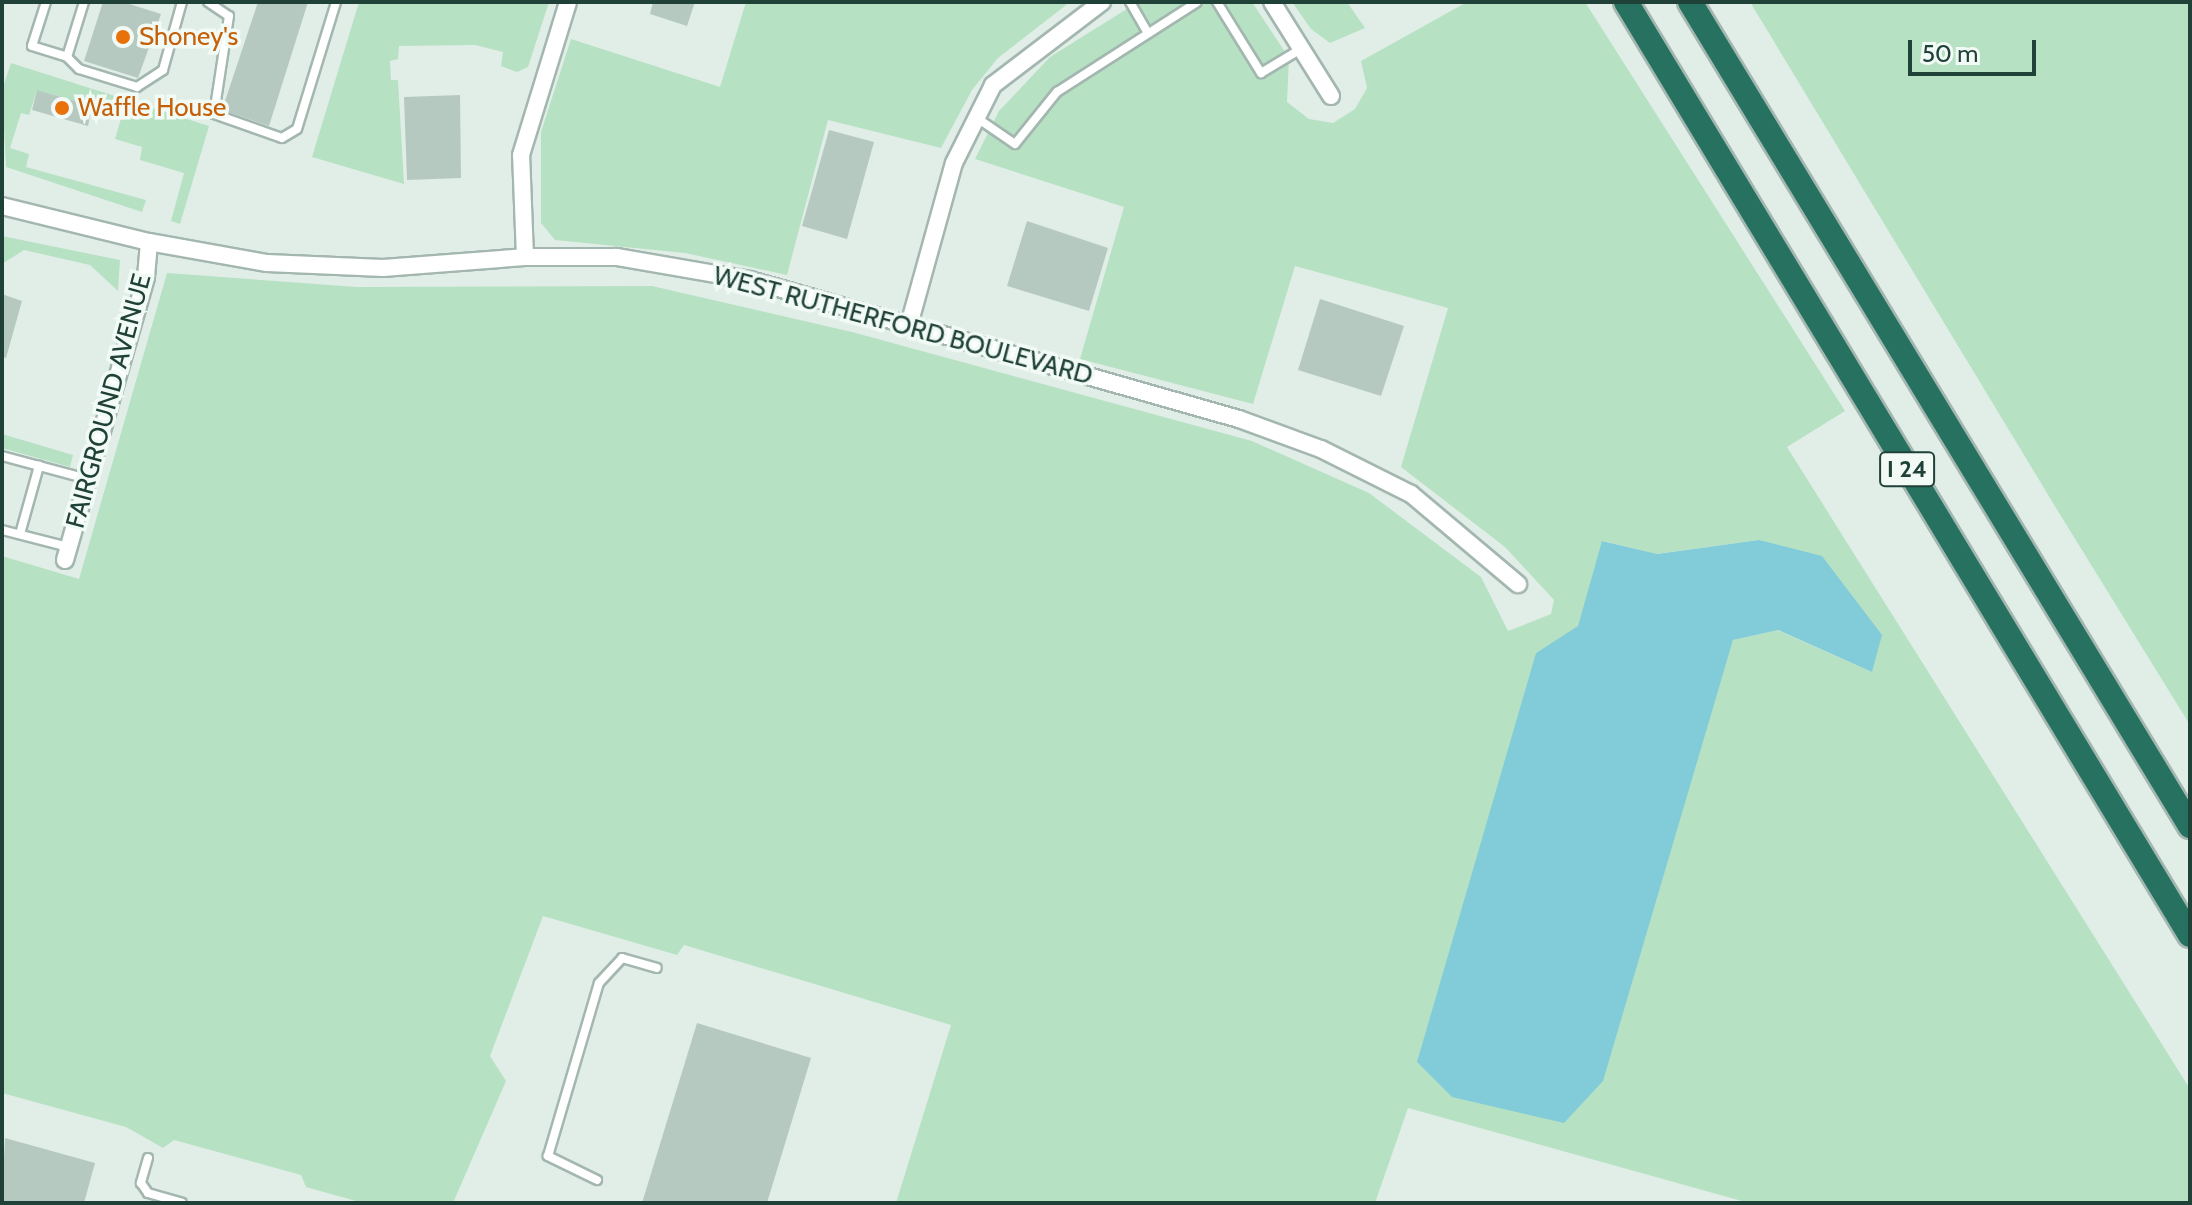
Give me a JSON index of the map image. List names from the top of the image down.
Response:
{
  "streets": {
    "highway": ["I 24"],
    "street": ["WEST RUTHERFORD BOULEVARD", "FAIRGROUND AVENUE"]
  },
  "crossings": [
    ["WEST RUTHERFORD BOULEVARD", "FAIRGROUND AVENUE"]
  ],
  "places": ["Shoney's", "Waffle House"],
  "scale_bar": "50 m"
}
